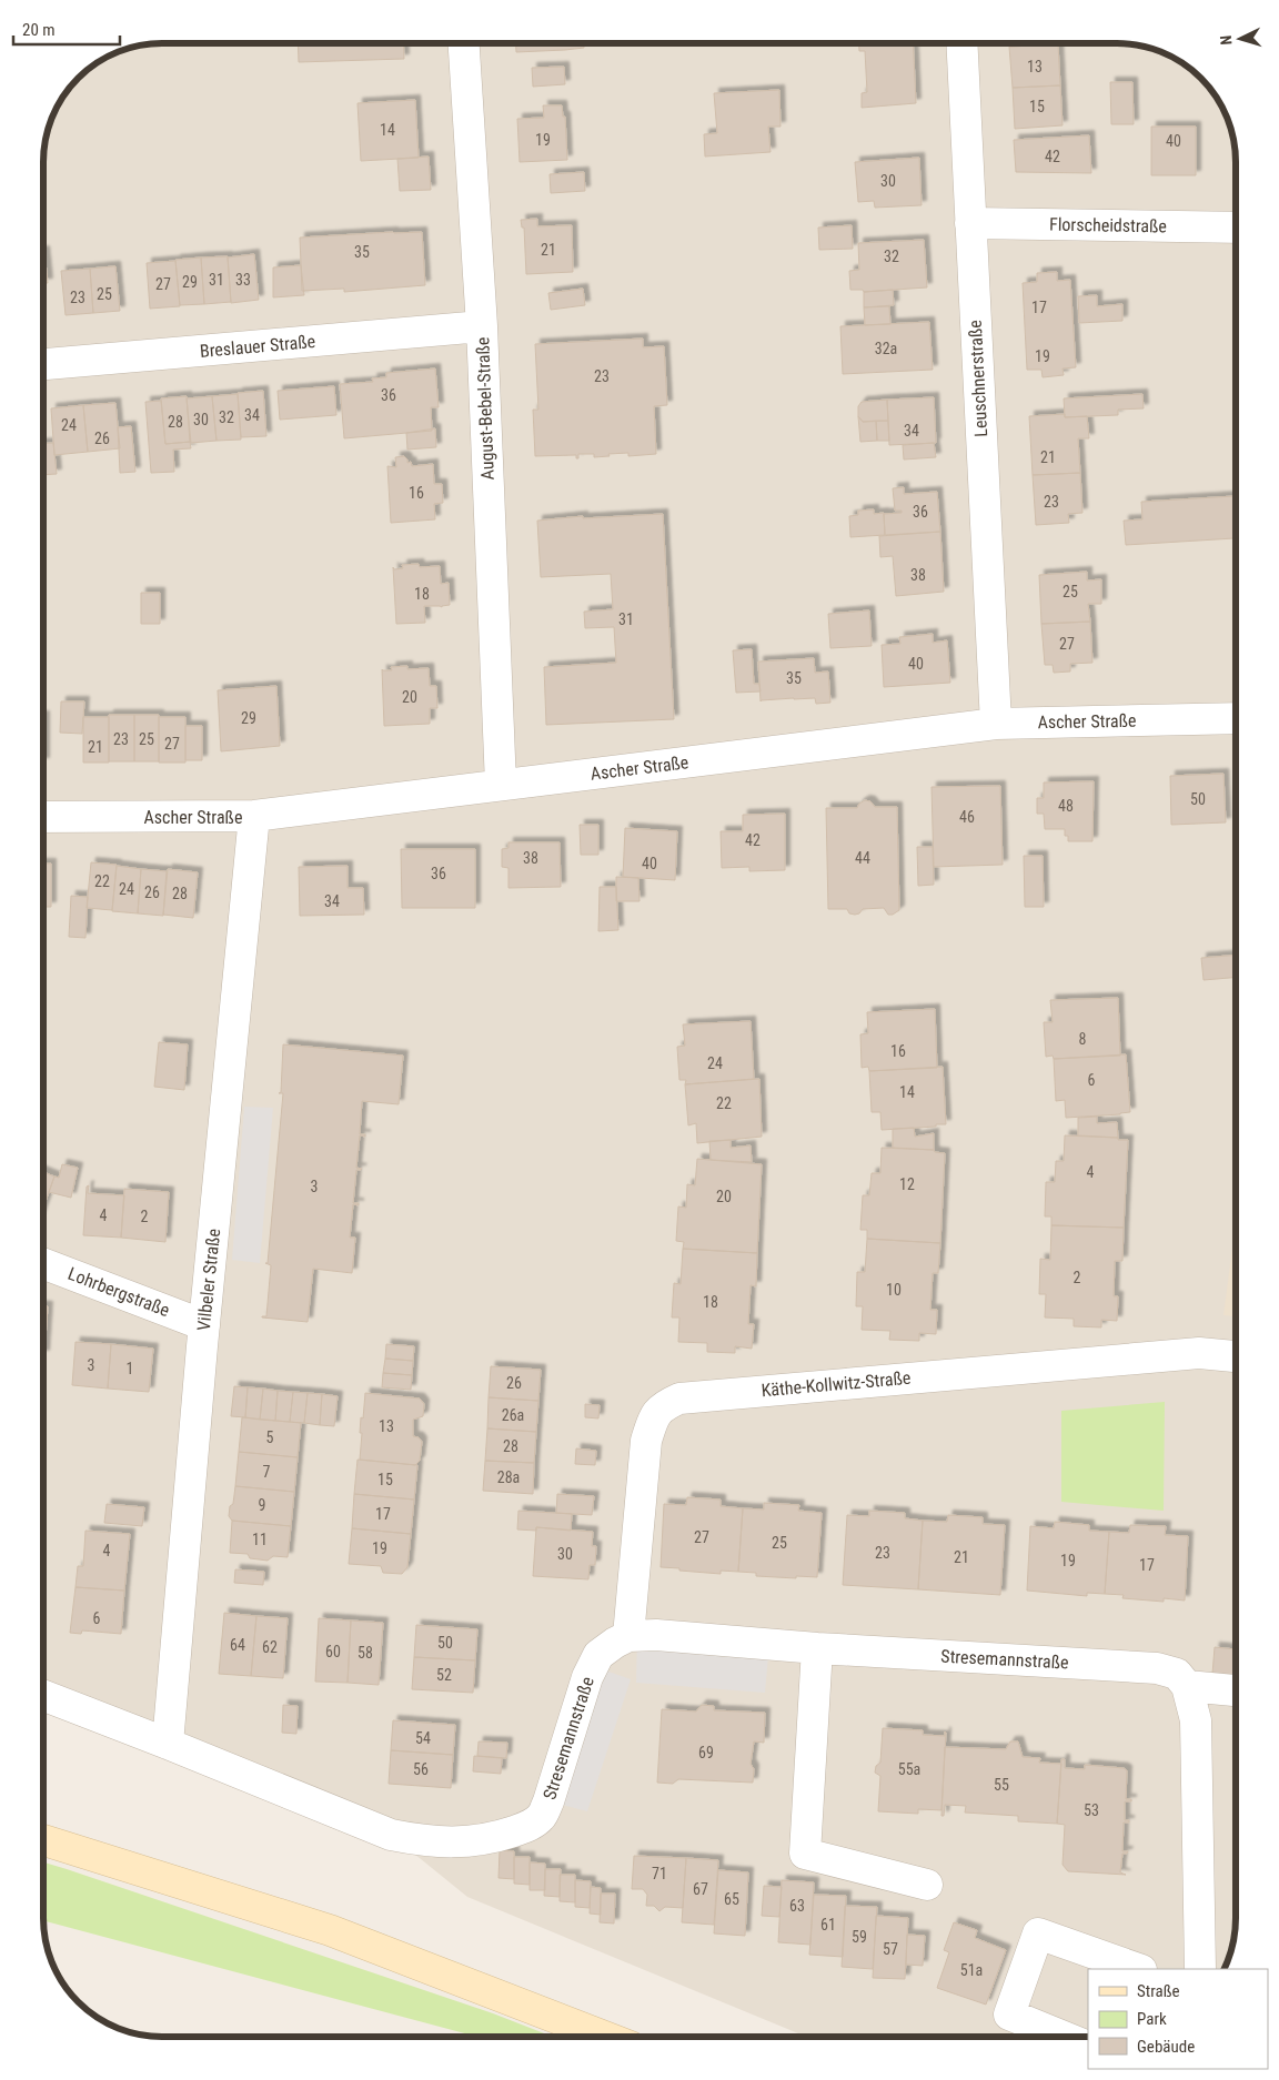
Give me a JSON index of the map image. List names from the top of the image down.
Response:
{
  "streets": {
    "street": [
      "Florscheidstraße",
      "Breslauer Straße",
      "Leuschnerstraße",
      "August-Bebel-Straße",
      "Ascher Straße",
      "Vilbeler Straße",
      "Lohrbergstraße",
      "Käthe-Kollwitz-Straße",
      "Stresemannstraße"
    ]
  },
  "crossings": [
    ["Florscheidstraße", "Leuschnerstraße"],
    ["Breslauer Straße", "August-Bebel-Straße"],
    ["Leuschnerstraße", "Ascher Straße"],
    ["August-Bebel-Straße", "Ascher Straße"],
    ["Ascher Straße", "Vilbeler Straße"],
    ["Vilbeler Straße", "Lohrbergstraße"],
    ["Vilbeler Straße", "Stresemannstraße"],
    ["Käthe-Kollwitz-Straße", "Stresemannstraße"]
  ],
  "house_numbers": [
    "13",
    "15",
    "14",
    "19",
    "40",
    "42",
    "30",
    "21",
    "35",
    "32",
    "31",
    "33",
    "29",
    "27",
    "25",
    "23",
    "17",
    "32a",
    "19",
    "23",
    "36",
    "34",
    "32",
    "30",
    "28",
    "24",
    "34",
    "26",
    "21",
    "16",
    "23",
    "36",
    "38",
    "25",
    "18",
    "31",
    "27",
    "40",
    "35",
    "20",
    "29",
    "23",
    "25",
    "27",
    "21",
    "50",
    "48",
    "46",
    "42",
    "38",
    "44",
    "40",
    "36",
    "22",
    "24",
    "26",
    "28",
    "34",
    "8",
    "16",
    "24",
    "6",
    "14",
    "22",
    "4",
    "12",
    "3",
    "20",
    "4",
    "2",
    "2",
    "10",
    "18",
    "3",
    "1",
    "26",
    "26a",
    "13",
    "5",
    "28",
    "7",
    "28a",
    "15",
    "9",
    "17",
    "27",
    "11",
    "25",
    "19",
    "4",
    "23",
    "30",
    "21",
    "19",
    "17",
    "6",
    "50",
    "64",
    "62",
    "60",
    "58",
    "52",
    "54",
    "69",
    "56",
    "55a",
    "55",
    "53",
    "71",
    "67",
    "65",
    "63",
    "61",
    "59",
    "57",
    "51a"
  ],
  "legend": ["Straße", "Park", "Gebäude"],
  "scale_bar": "20 m",
  "north": "left"
}
